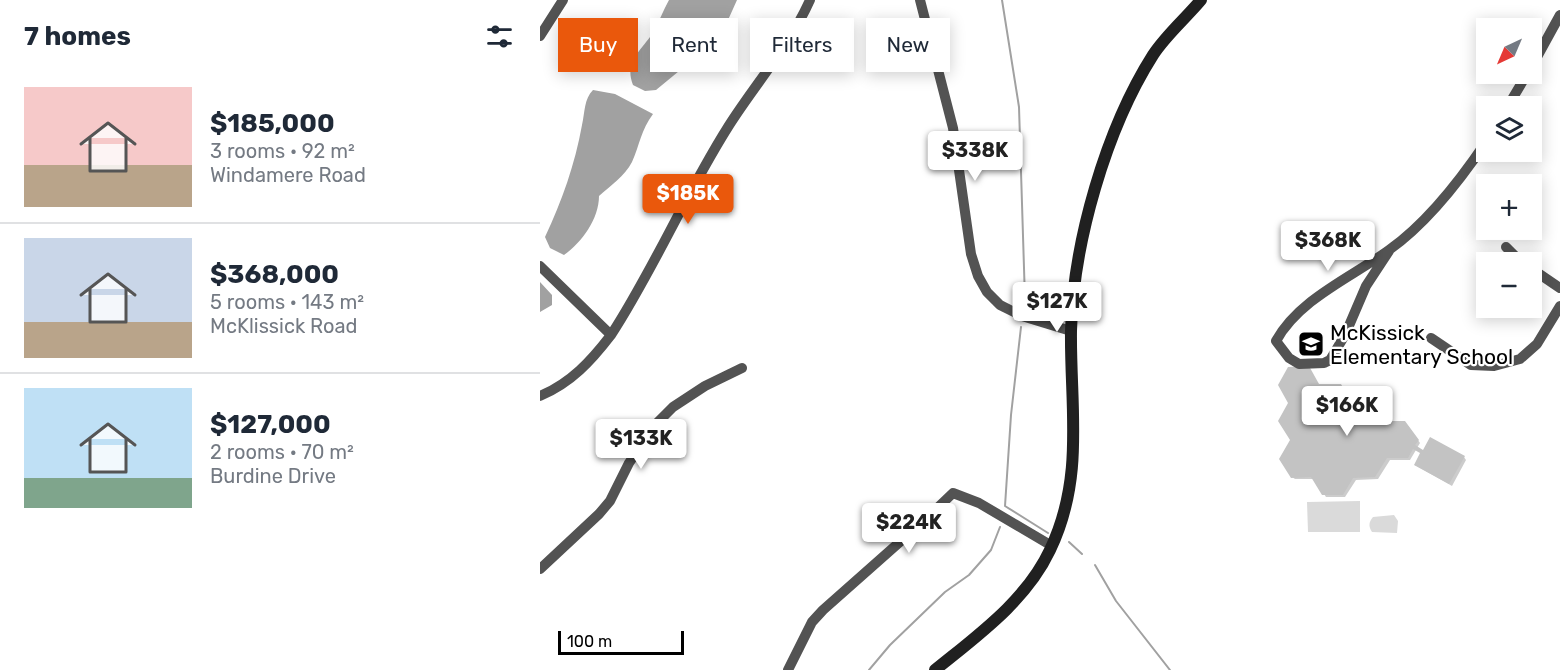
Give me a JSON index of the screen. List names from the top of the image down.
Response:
{
  "places": {
    "school or university": ["McKissick Elementary School"]
  },
  "scale_bar": "100 m",
  "north": "bottom left",
  "page": {
    "heading": "7 homes",
    "map_buttons": ["+", "−"],
    "chip": [
      "Buy",
      "Rent",
      "Filters",
      "New"
    ],
    "list": [
      {
        "name": "$185,000",
        "note": "3 rooms · 92 m² · Windamere Road"
      },
      {
        "name": "$368,000",
        "note": "5 rooms · 143 m² · McKlissick Road"
      },
      {
        "name": "$127,000",
        "note": "2 rooms · 70 m² · Burdine Drive"
      }
    ],
    "price": [
      "$338K",
      "$185K",
      "$368K",
      "$127K",
      "$166K",
      "$133K",
      "$224K"
    ],
    "scale": "100 m"
  }
}
